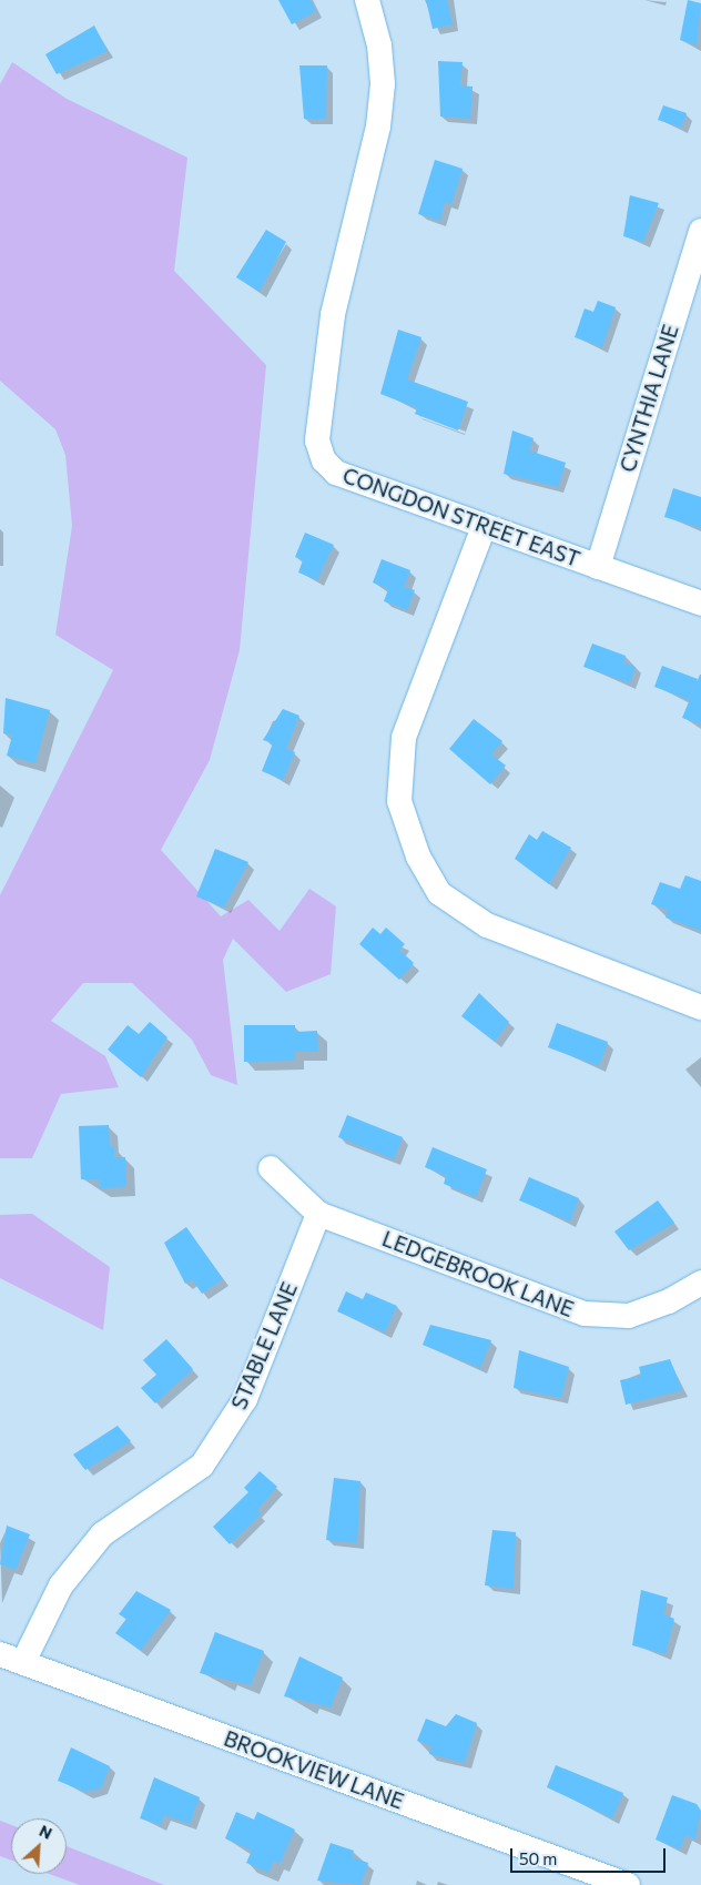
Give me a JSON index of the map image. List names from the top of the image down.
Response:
{
  "streets": {
    "street": [
      "CYNTHIA LANE",
      "CONGDON STREET EAST",
      "LEDGEBROOK LANE",
      "STABLE LANE",
      "BROOKVIEW LANE"
    ]
  },
  "crossings": [
    ["CYNTHIA LANE", "CONGDON STREET EAST"],
    ["LEDGEBROOK LANE", "STABLE LANE"],
    ["STABLE LANE", "BROOKVIEW LANE"]
  ],
  "scale_bar": "50 m",
  "north": "top right"
}
